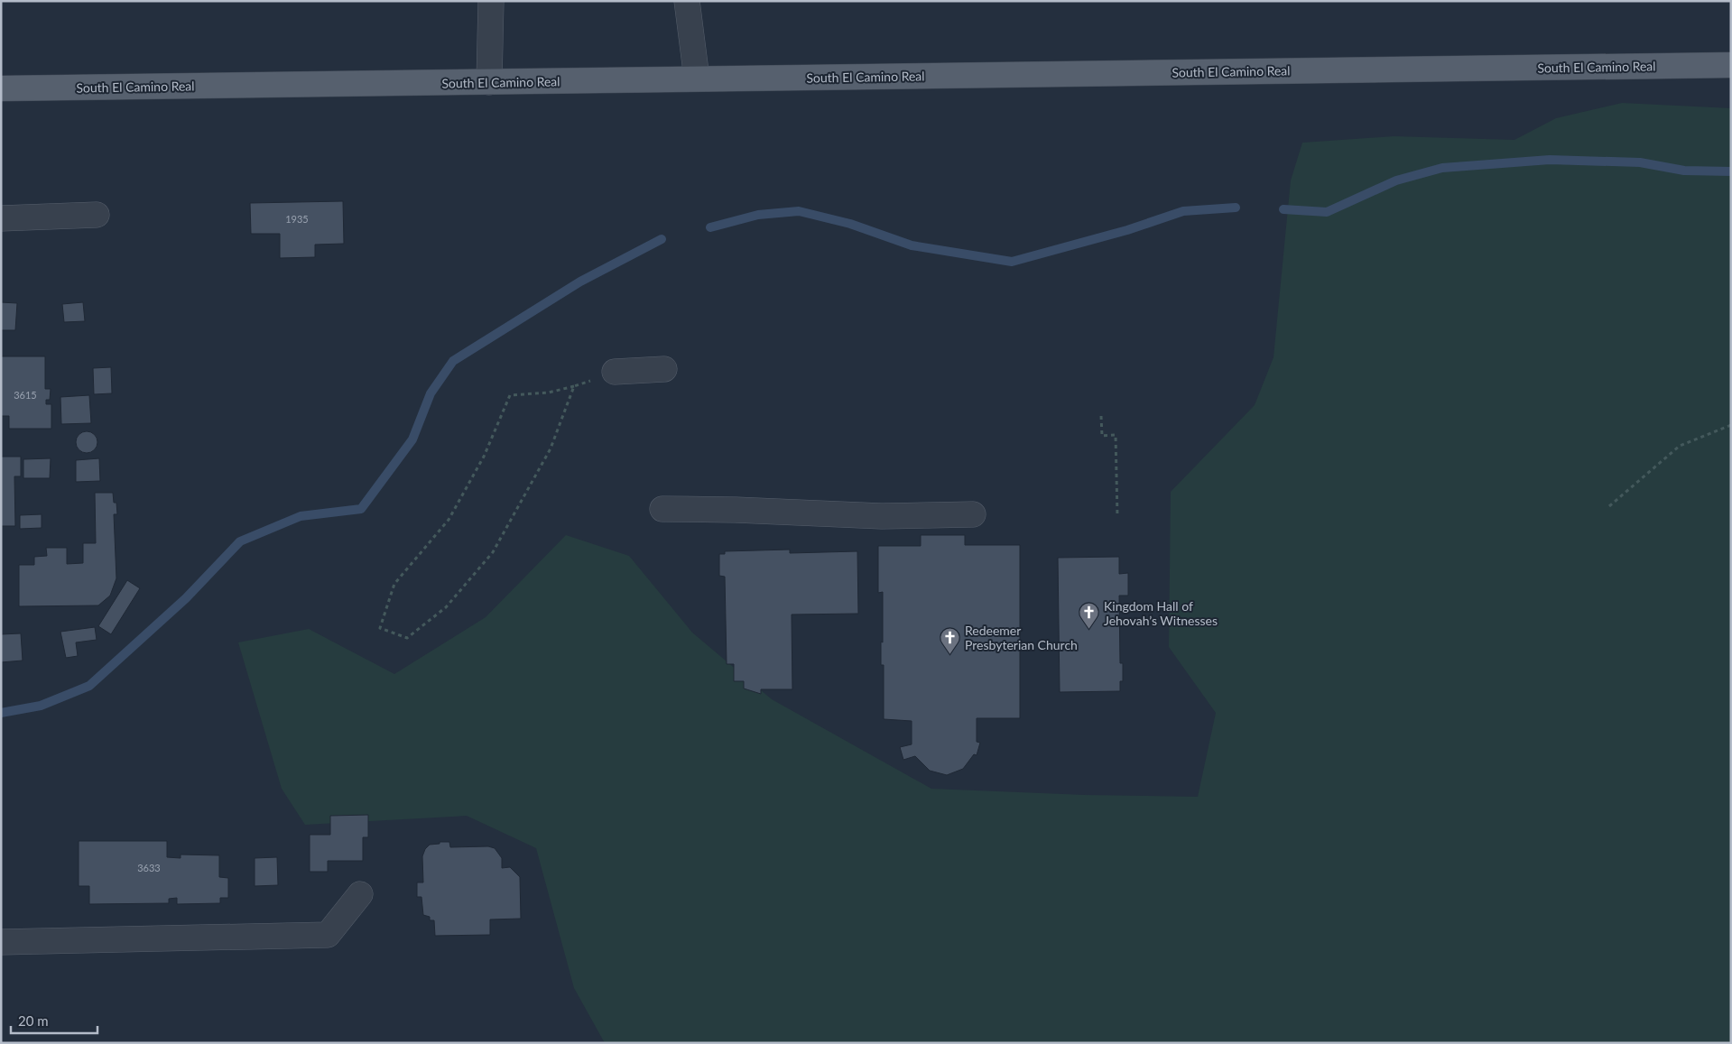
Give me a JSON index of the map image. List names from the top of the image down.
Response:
{
  "streets": {
    "main road": ["South El Camino Real"]
  },
  "places": {
    "church": ["Kingdom Hall of Jehovah’s Witnesses", "Redeemer Presbyterian Church"]
  },
  "house_numbers": ["1935", "3615", "3633"],
  "scale_bar": "20 m"
}
